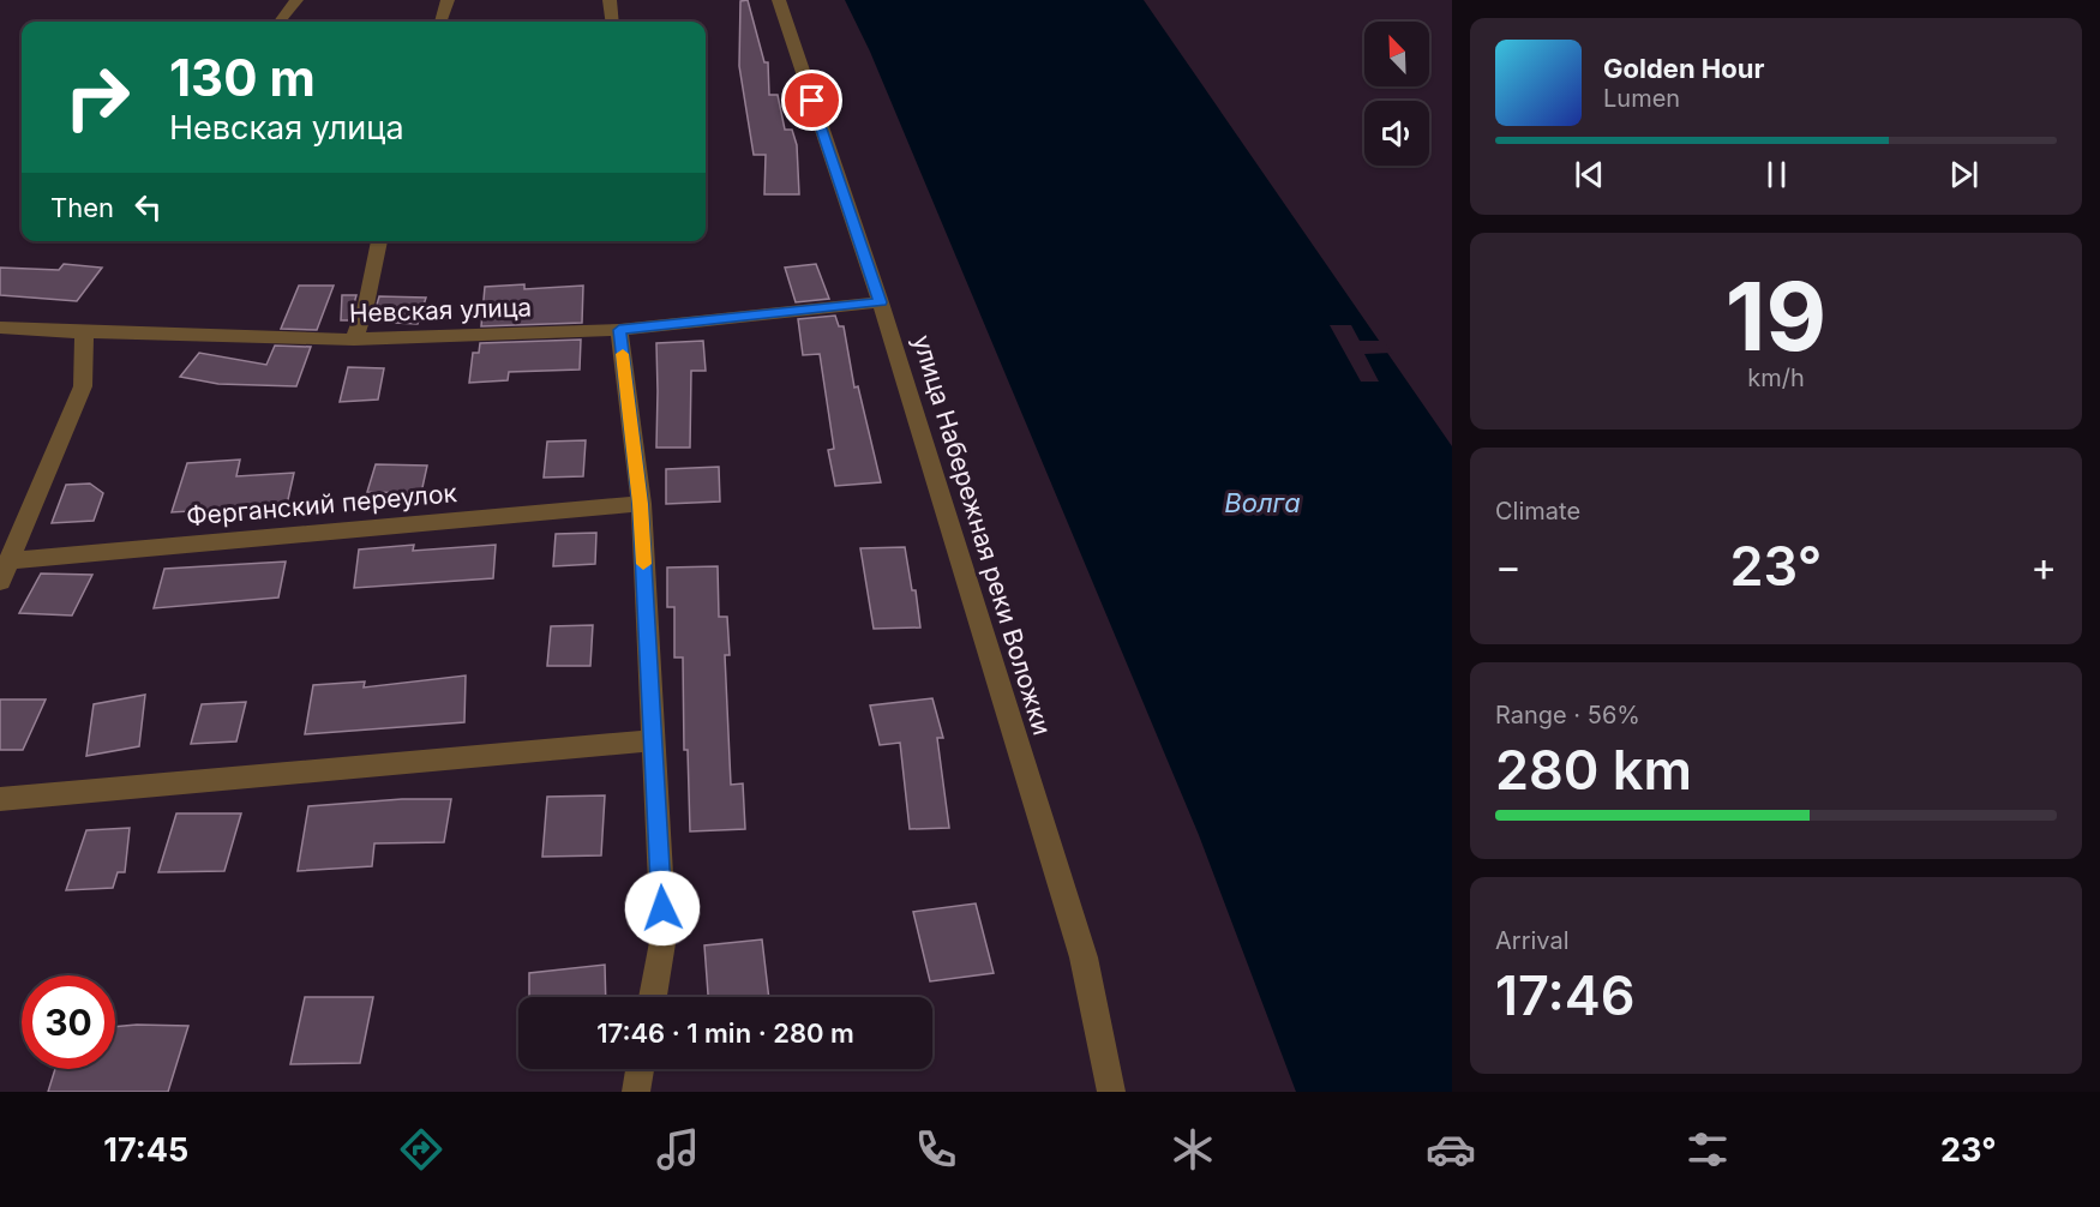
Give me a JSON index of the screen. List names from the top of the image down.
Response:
{
  "streets": {
    "street": ["Невская улица", "Ферганский переулок", "улица Набережная реки Воложки"]
  },
  "crossings": [
    ["Невская улица", "улица Набережная реки Воложки"]
  ],
  "water": ["Волга"],
  "north": "top left",
  "page": {
    "turn": ["130 m", "Невская улица"],
    "song": ["Golden Hour", "Lumen"],
    "then": "Then",
    "tile": [
      ["19", "km/h"],
      "Climate",
      ["Range · 56%", "280 km"],
      ["Arrival", "17:46"]
    ],
    "heat": ["−", "23°", "+"],
    "limit": "30",
    "trip": "17:46 · 1 min · 280 m",
    "tabs": ["17:45", "23°"]
  }
}
